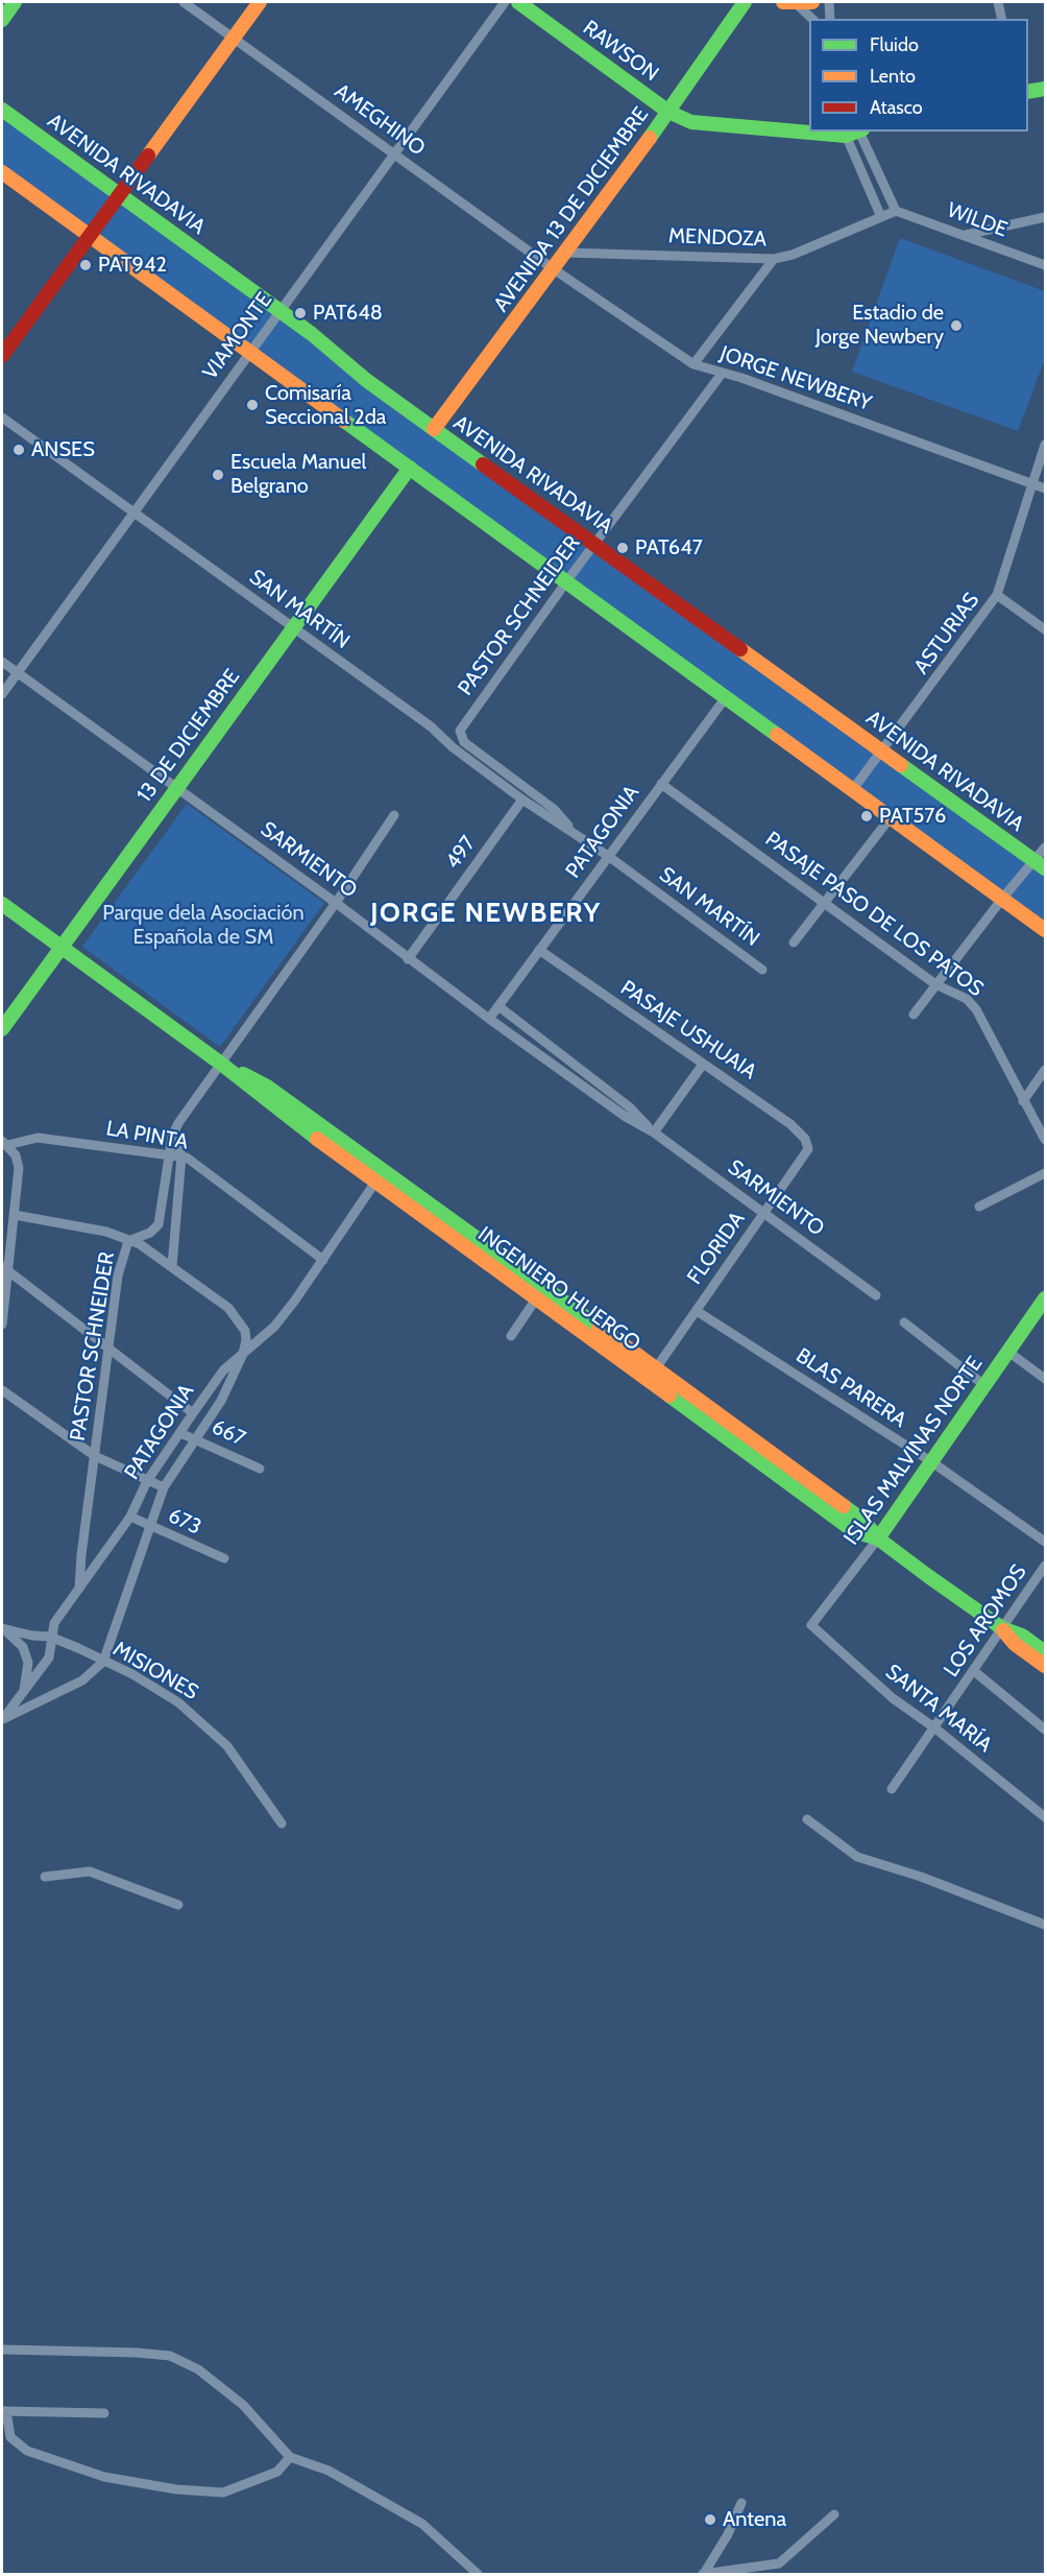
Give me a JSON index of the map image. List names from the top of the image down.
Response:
{
  "streets": {
    "main road": [
      "RAWSON",
      "AVENIDA RIVADAVIA",
      "AVENIDA 13 DE DICIEMBRE",
      "13 DE DICIEMBRE",
      "INGENIERO HUERGO",
      "ISLAS MALVINAS NORTE"
    ],
    "street": [
      "AMEGHINO",
      "WILDE",
      "MENDOZA",
      "VIAMONTE",
      "JORGE NEWBERY",
      "SAN MARTÍN",
      "PASTOR SCHNEIDER",
      "ASTURIAS",
      "PATAGONIA",
      "497",
      "SARMIENTO",
      "PASAJE PASO DE LOS PATOS",
      "PASAJE USHUAIA",
      "LA PINTA",
      "FLORIDA",
      "BLAS PARERA",
      "667",
      "673",
      "LOS AROMOS",
      "MISIONES",
      "SANTA MARÍA"
    ]
  },
  "crossings": [
    ["RAWSON", "AVENIDA 13 DE DICIEMBRE"],
    ["AMEGHINO", "AVENIDA 13 DE DICIEMBRE"],
    ["AMEGHINO", "VIAMONTE"],
    ["AMEGHINO", "JORGE NEWBERY"],
    ["AVENIDA RIVADAVIA", "AVENIDA 13 DE DICIEMBRE"],
    ["AVENIDA RIVADAVIA", "VIAMONTE"],
    ["AVENIDA RIVADAVIA", "PASTOR SCHNEIDER"],
    ["AVENIDA RIVADAVIA", "ASTURIAS"],
    ["AVENIDA 13 DE DICIEMBRE", "MENDOZA"],
    ["AVENIDA 13 DE DICIEMBRE", "JORGE NEWBERY"],
    ["WILDE", "MENDOZA"],
    ["VIAMONTE", "SAN MARTÍN"],
    ["VIAMONTE", "SARMIENTO"],
    ["JORGE NEWBERY", "PASTOR SCHNEIDER"],
    ["JORGE NEWBERY", "ASTURIAS"],
    ["SAN MARTÍN", "PASTOR SCHNEIDER"],
    ["SAN MARTÍN", "13 DE DICIEMBRE"],
    ["SAN MARTÍN", "PATAGONIA"],
    ["SAN MARTÍN", "497"],
    ["PASTOR SCHNEIDER", "PATAGONIA"],
    ["PASTOR SCHNEIDER", "SARMIENTO"],
    ["PASTOR SCHNEIDER", "LA PINTA"],
    ["PASTOR SCHNEIDER", "INGENIERO HUERGO"],
    ["13 DE DICIEMBRE", "SARMIENTO"],
    ["13 DE DICIEMBRE", "INGENIERO HUERGO"],
    ["PATAGONIA", "SARMIENTO"],
    ["PATAGONIA", "PASAJE PASO DE LOS PATOS"],
    ["PATAGONIA", "PASAJE USHUAIA"],
    ["PATAGONIA", "LA PINTA"],
    ["PATAGONIA", "INGENIERO HUERGO"],
    ["PATAGONIA", "667"],
    ["PATAGONIA", "673"],
    ["PATAGONIA", "MISIONES"],
    ["497", "SARMIENTO"],
    ["SARMIENTO", "FLORIDA"],
    ["PASAJE USHUAIA", "FLORIDA"],
    ["FLORIDA", "INGENIERO HUERGO"],
    ["FLORIDA", "BLAS PARERA"],
    ["INGENIERO HUERGO", "ISLAS MALVINAS NORTE"],
    ["INGENIERO HUERGO", "LOS AROMOS"],
    ["BLAS PARERA", "ISLAS MALVINAS NORTE"],
    ["ISLAS MALVINAS NORTE", "SANTA MARÍA"],
    ["LOS AROMOS", "SANTA MARÍA"]
  ],
  "districts": ["JORGE NEWBERY"],
  "parks": ["Parque dela Asociación Española de SM"],
  "places": [
    "PAT942",
    "PAT648",
    "Estadio de Jorge Newbery",
    "Comisaría Seccional 2da",
    "ANSES",
    "Escuela Manuel Belgrano",
    "PAT647",
    "PAT576",
    "Antena"
  ],
  "legend": ["Fluido", "Lento", "Atasco"]
}
